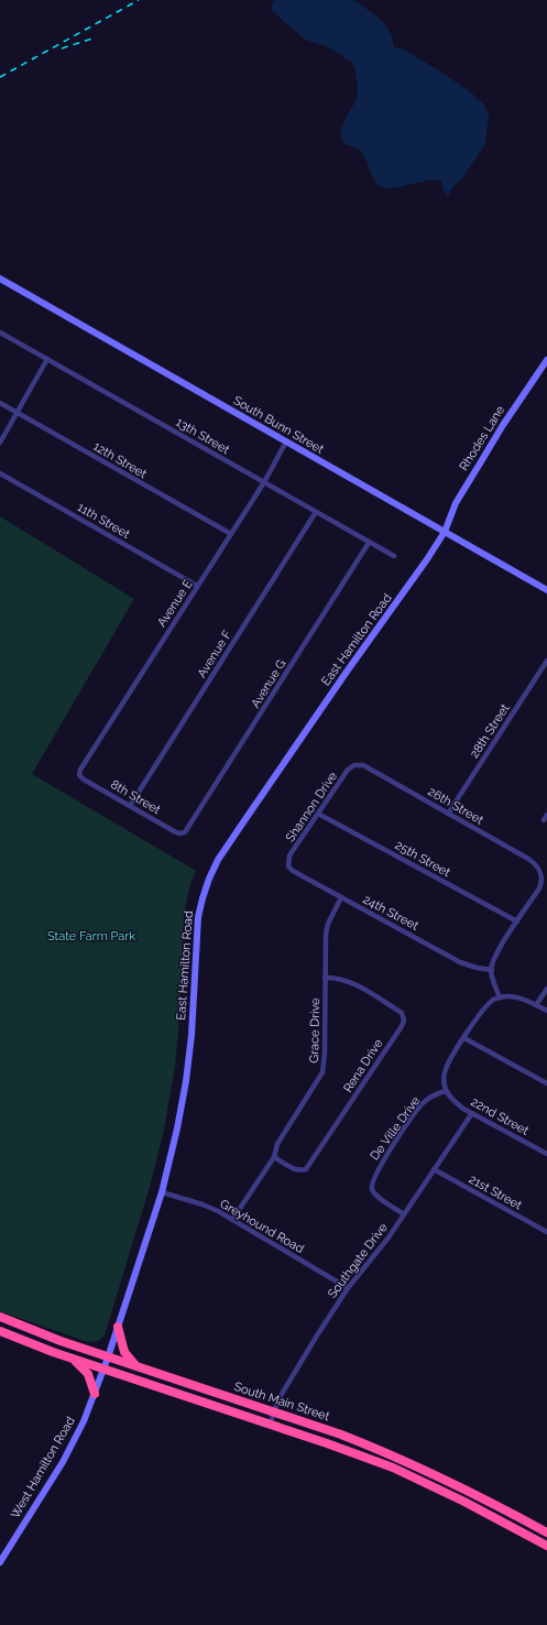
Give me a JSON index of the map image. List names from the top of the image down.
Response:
{
  "streets": {
    "highway": ["South Main Street"],
    "main road": [
      "South Bunn Street",
      "Rhodes Lane",
      "East Hamilton Road",
      "West Hamilton Road"
    ],
    "street": [
      "13th Street",
      "12th Street",
      "11th Street",
      "Avenue E",
      "Avenue F",
      "Avenue G",
      "28th Street",
      "8th Street",
      "26th Street",
      "Shannon Drive",
      "25th Street",
      "24th Street",
      "Grace Drive",
      "Rena Drive",
      "22nd Street",
      "De Ville Drive",
      "21st Street",
      "Greyhound Road",
      "Southgate Drive"
    ]
  },
  "crossings": [
    ["South Bunn Street", "Rhodes Lane"],
    ["South Bunn Street", "Avenue E"],
    ["South Bunn Street", "East Hamilton Road"],
    ["13th Street", "Avenue E"],
    ["13th Street", "Avenue F"],
    ["13th Street", "Avenue G"],
    ["Rhodes Lane", "East Hamilton Road"],
    ["12th Street", "Avenue E"],
    ["11th Street", "Avenue E"],
    ["Avenue E", "8th Street"],
    ["East Hamilton Road", "Greyhound Road"],
    ["East Hamilton Road", "South Main Street"],
    ["East Hamilton Road", "West Hamilton Road"],
    ["Avenue F", "8th Street"],
    ["Avenue G", "8th Street"],
    ["28th Street", "26th Street"],
    ["26th Street", "Shannon Drive"],
    ["26th Street", "25th Street"],
    ["Shannon Drive", "25th Street"],
    ["Shannon Drive", "24th Street"],
    ["24th Street", "Grace Drive"],
    ["Grace Drive", "Rena Drive"],
    ["Grace Drive", "Greyhound Road"],
    ["22nd Street", "De Ville Drive"],
    ["22nd Street", "Southgate Drive"],
    ["De Ville Drive", "Southgate Drive"],
    ["21st Street", "Southgate Drive"],
    ["Greyhound Road", "Southgate Drive"],
    ["Southgate Drive", "South Main Street"],
    ["South Main Street", "West Hamilton Road"]
  ],
  "parks": ["State Farm Park"]
}
